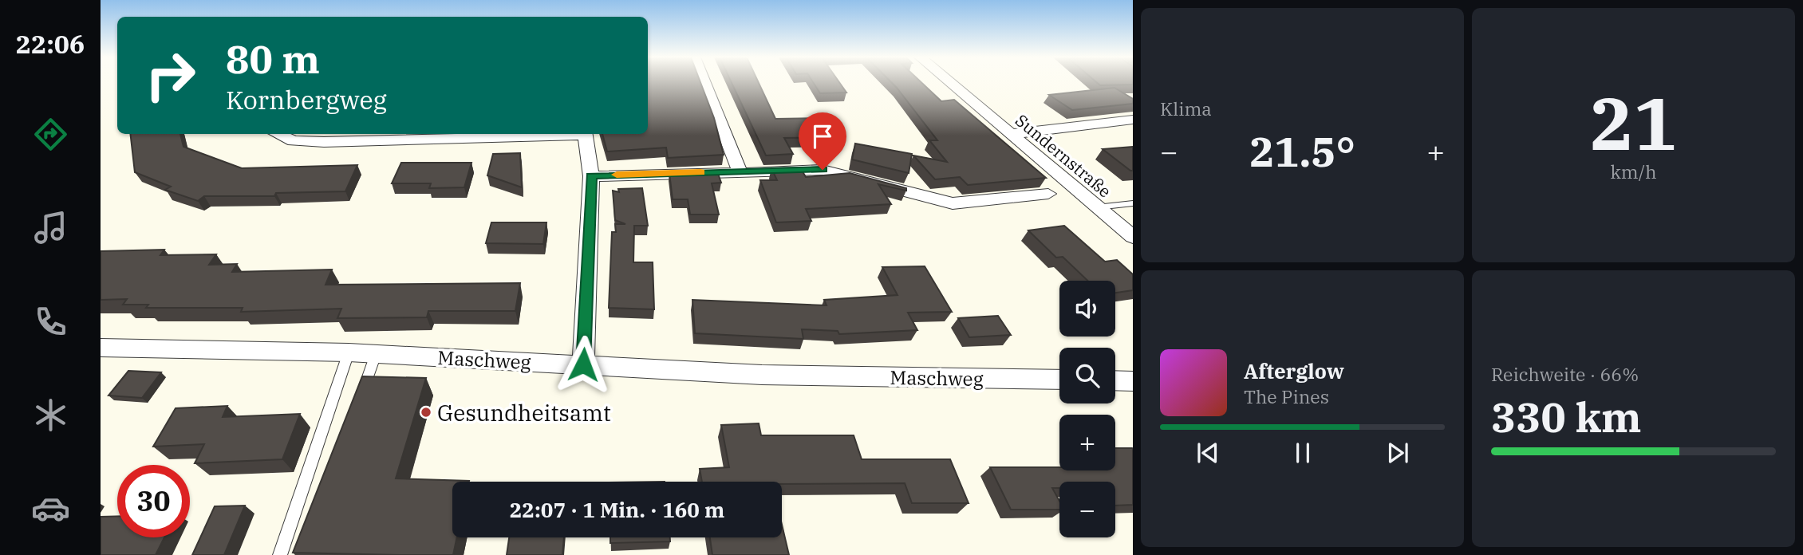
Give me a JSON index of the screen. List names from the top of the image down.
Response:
{
  "streets": {
    "street": ["Sundernstraße", "Maschweg"]
  },
  "places": ["Gesundheitsamt"],
  "page": {
    "tabs": "22:06",
    "tile": [
      "Klima",
      ["21", "km/h"],
      ["Reichweite · 66%", "330 km"]
    ],
    "turn": ["80 m", "Kornbergweg"],
    "heat": ["−", "21.5°", "+"],
    "map_buttons": ["+", "−"],
    "song": ["Afterglow", "The Pines"],
    "limit": "30",
    "trip": "22:07 · 1 Min. · 160 m"
  }
}
